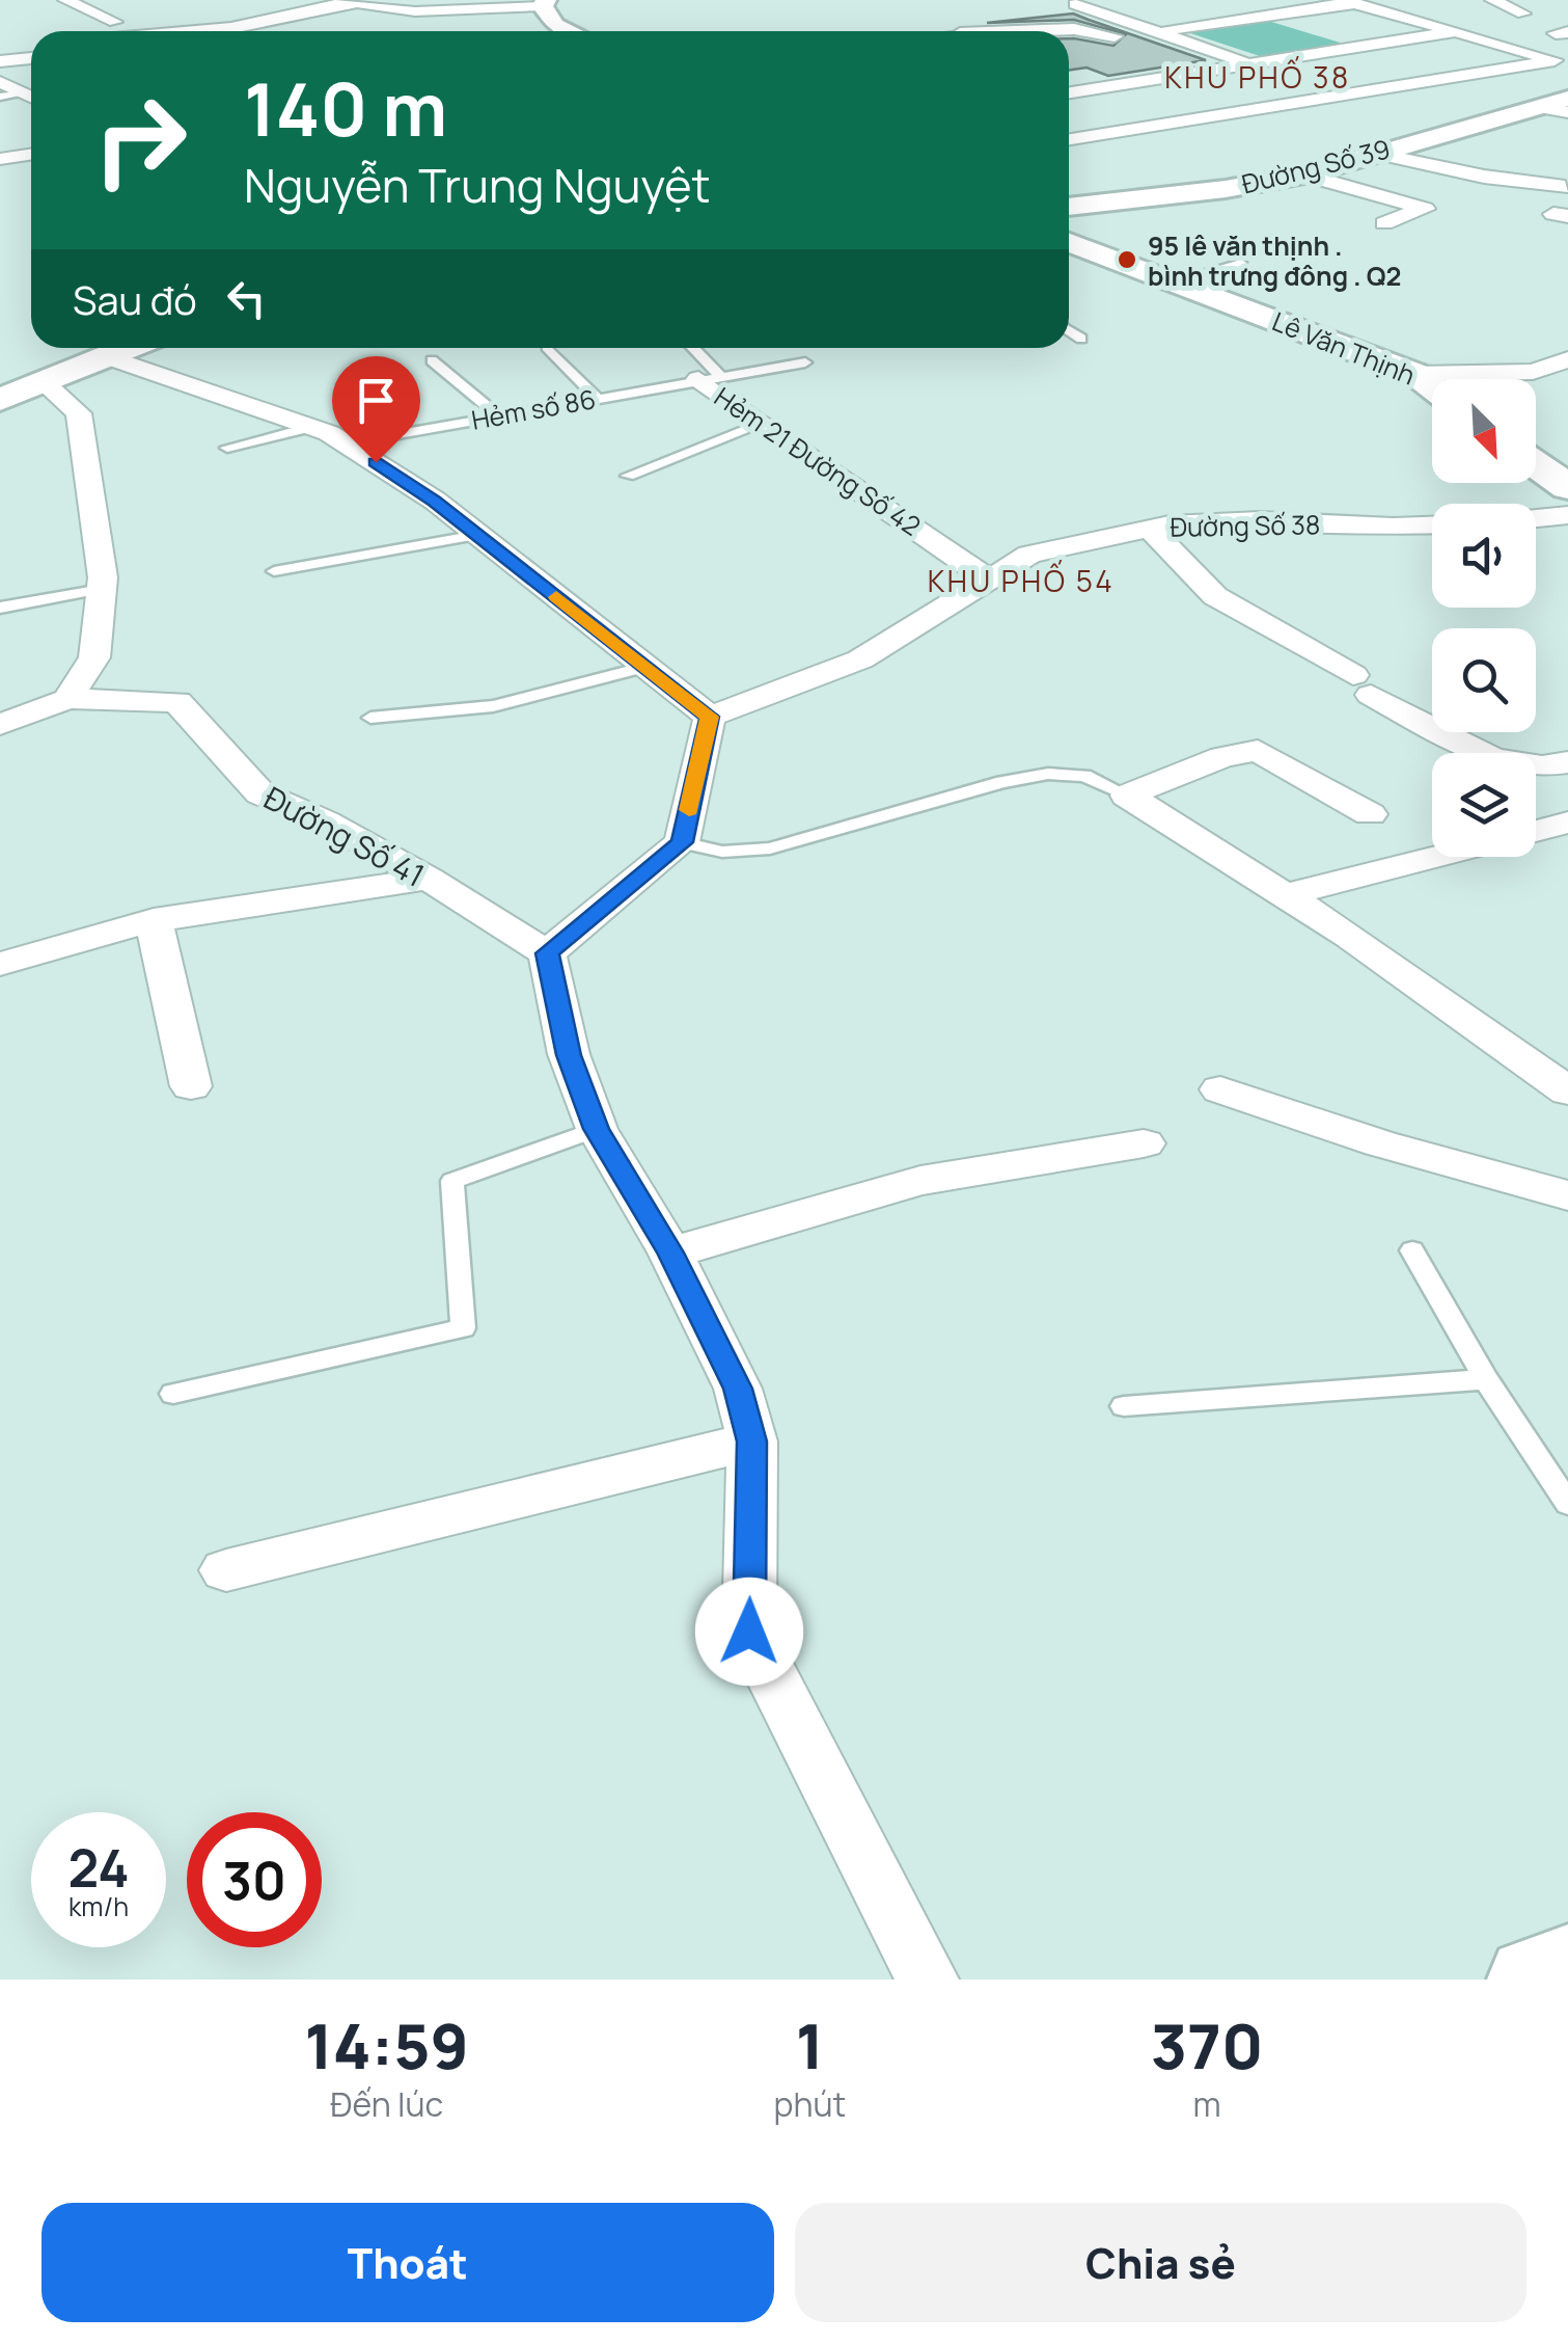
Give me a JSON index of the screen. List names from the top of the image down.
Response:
{
  "streets": {
    "street": [
      "Đường Số 39",
      "Lê Văn Thịnh",
      "Hẻm 21 Đường Số 42",
      "Đường Số 38",
      "Đường Số 41"
    ],
    "lane": ["Hẻm số 86"]
  },
  "crossings": [
    ["Hẻm số 86", "Hẻm 21 Đường Số 42"],
    ["Hẻm 21 Đường Số 42", "Đường Số 38"]
  ],
  "districts": ["KHU PHỐ 38", "KHU PHỐ 54"],
  "places": ["95 lê văn thịnh . bình trưng đông . Q2"],
  "north": "bottom right",
  "page": {
    "turn": ["140 m", "Nguyễn Trung Nguyệt"],
    "then": "Sau đó",
    "speed": "24 km/h",
    "limit": "30",
    "eta": [
      "14:59",
      "Đến lúc",
      "1",
      "phút",
      "370",
      "m"
    ],
    "buttons": ["Thoát", "Chia sẻ"]
  }
}
